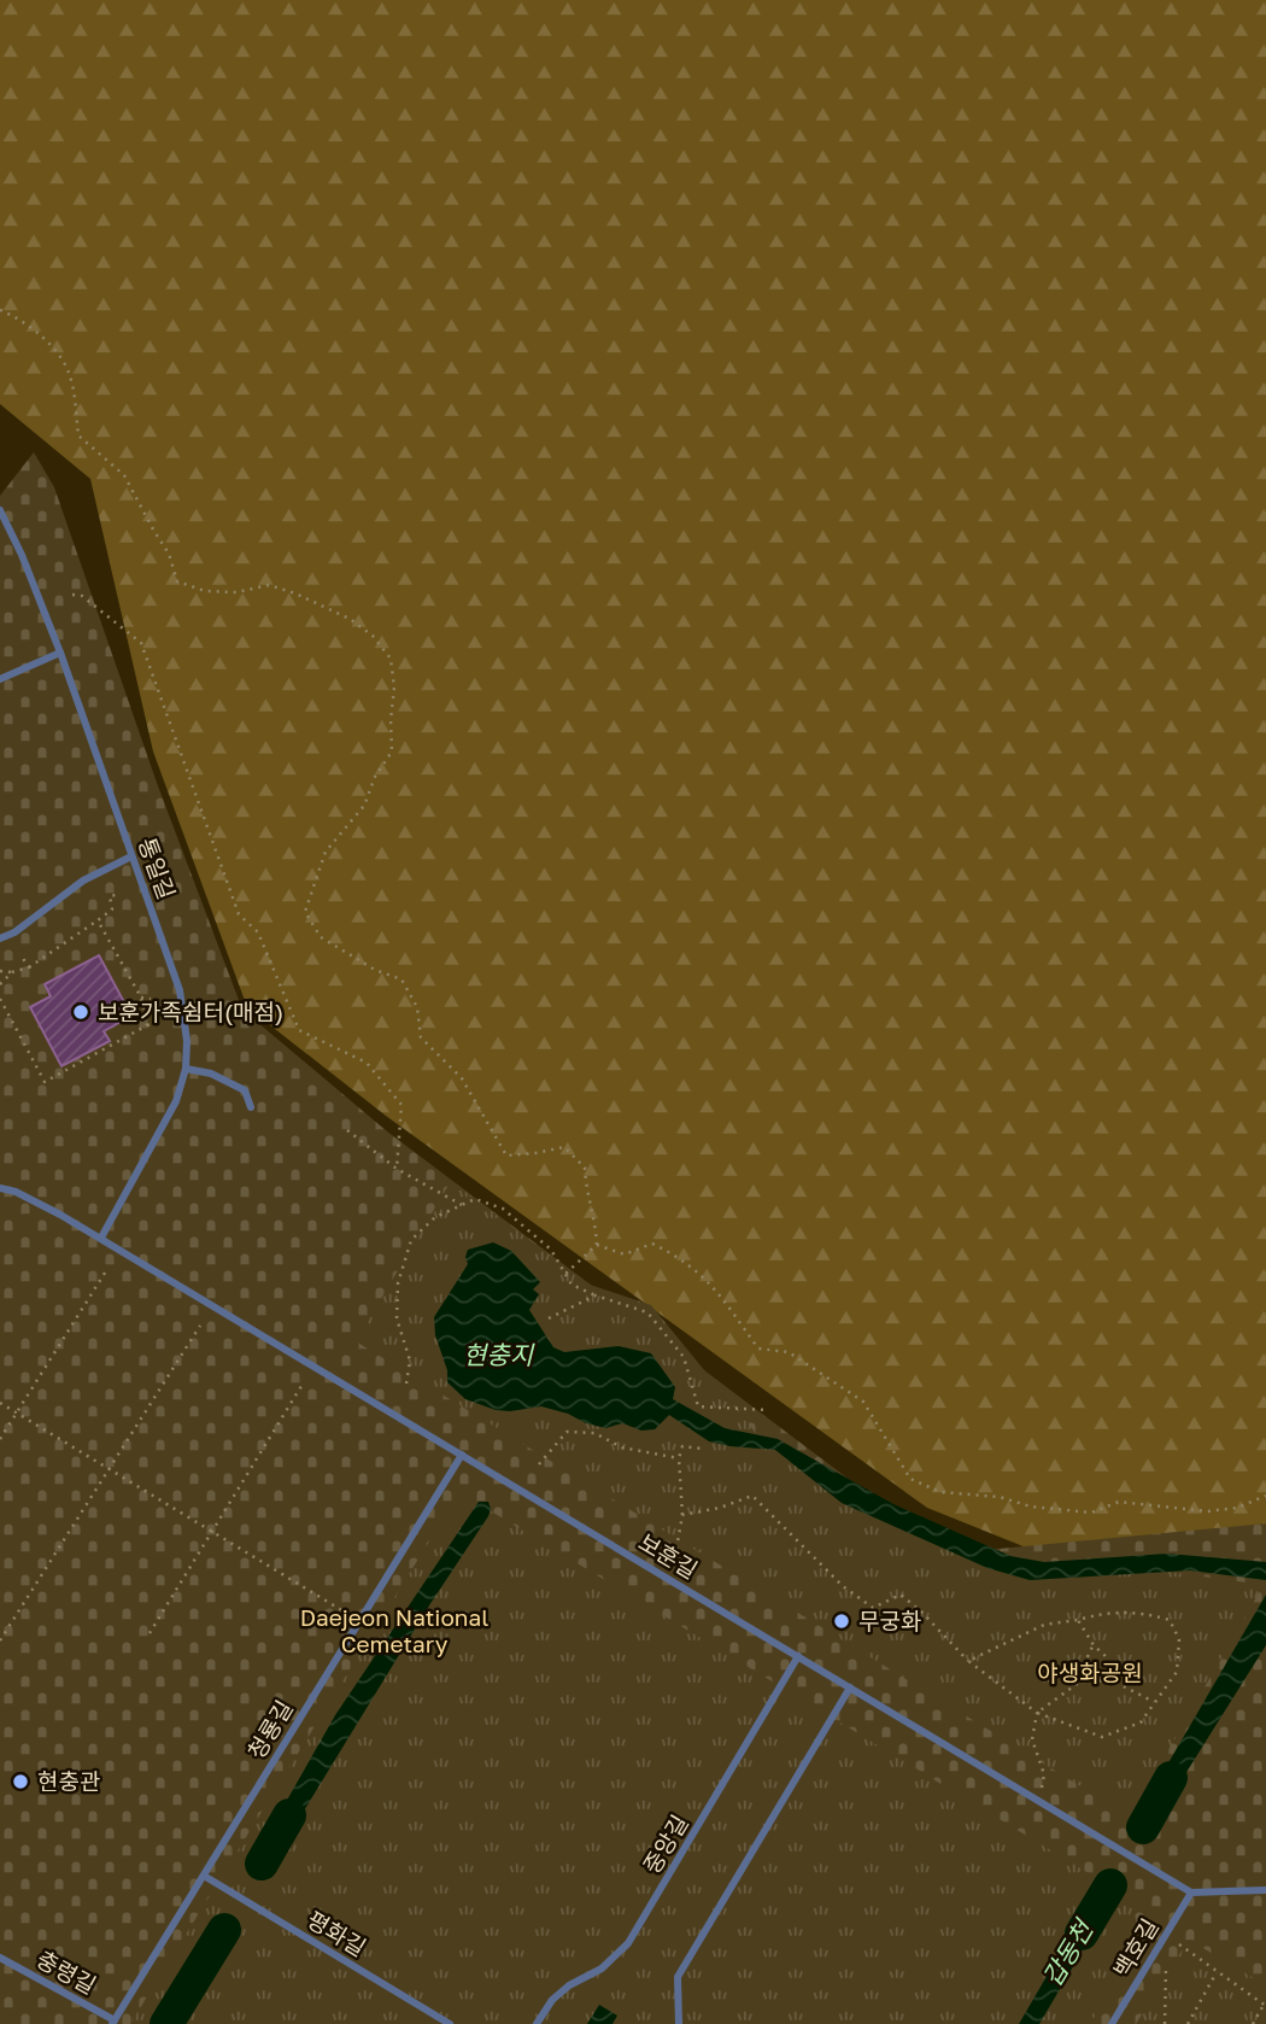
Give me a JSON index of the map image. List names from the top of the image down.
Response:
{
  "streets": {
    "lane": [
      "통일길",
      "보훈길",
      "청룡길",
      "중앙길",
      "평화길",
      "백호길",
      "충령길"
    ]
  },
  "crossings": [
    ["통일길", "보훈길"],
    ["보훈길", "청룡길"],
    ["보훈길", "중앙길"],
    ["보훈길", "백호길"],
    ["청룡길", "평화길"],
    ["청룡길", "충령길"]
  ],
  "water": ["현충지", "갑동천"],
  "parks": ["Daejeon National Cemetary", "야생화공원"],
  "places": ["보훈가족쉼터(매점)", "무궁화", "현충관"]
}
